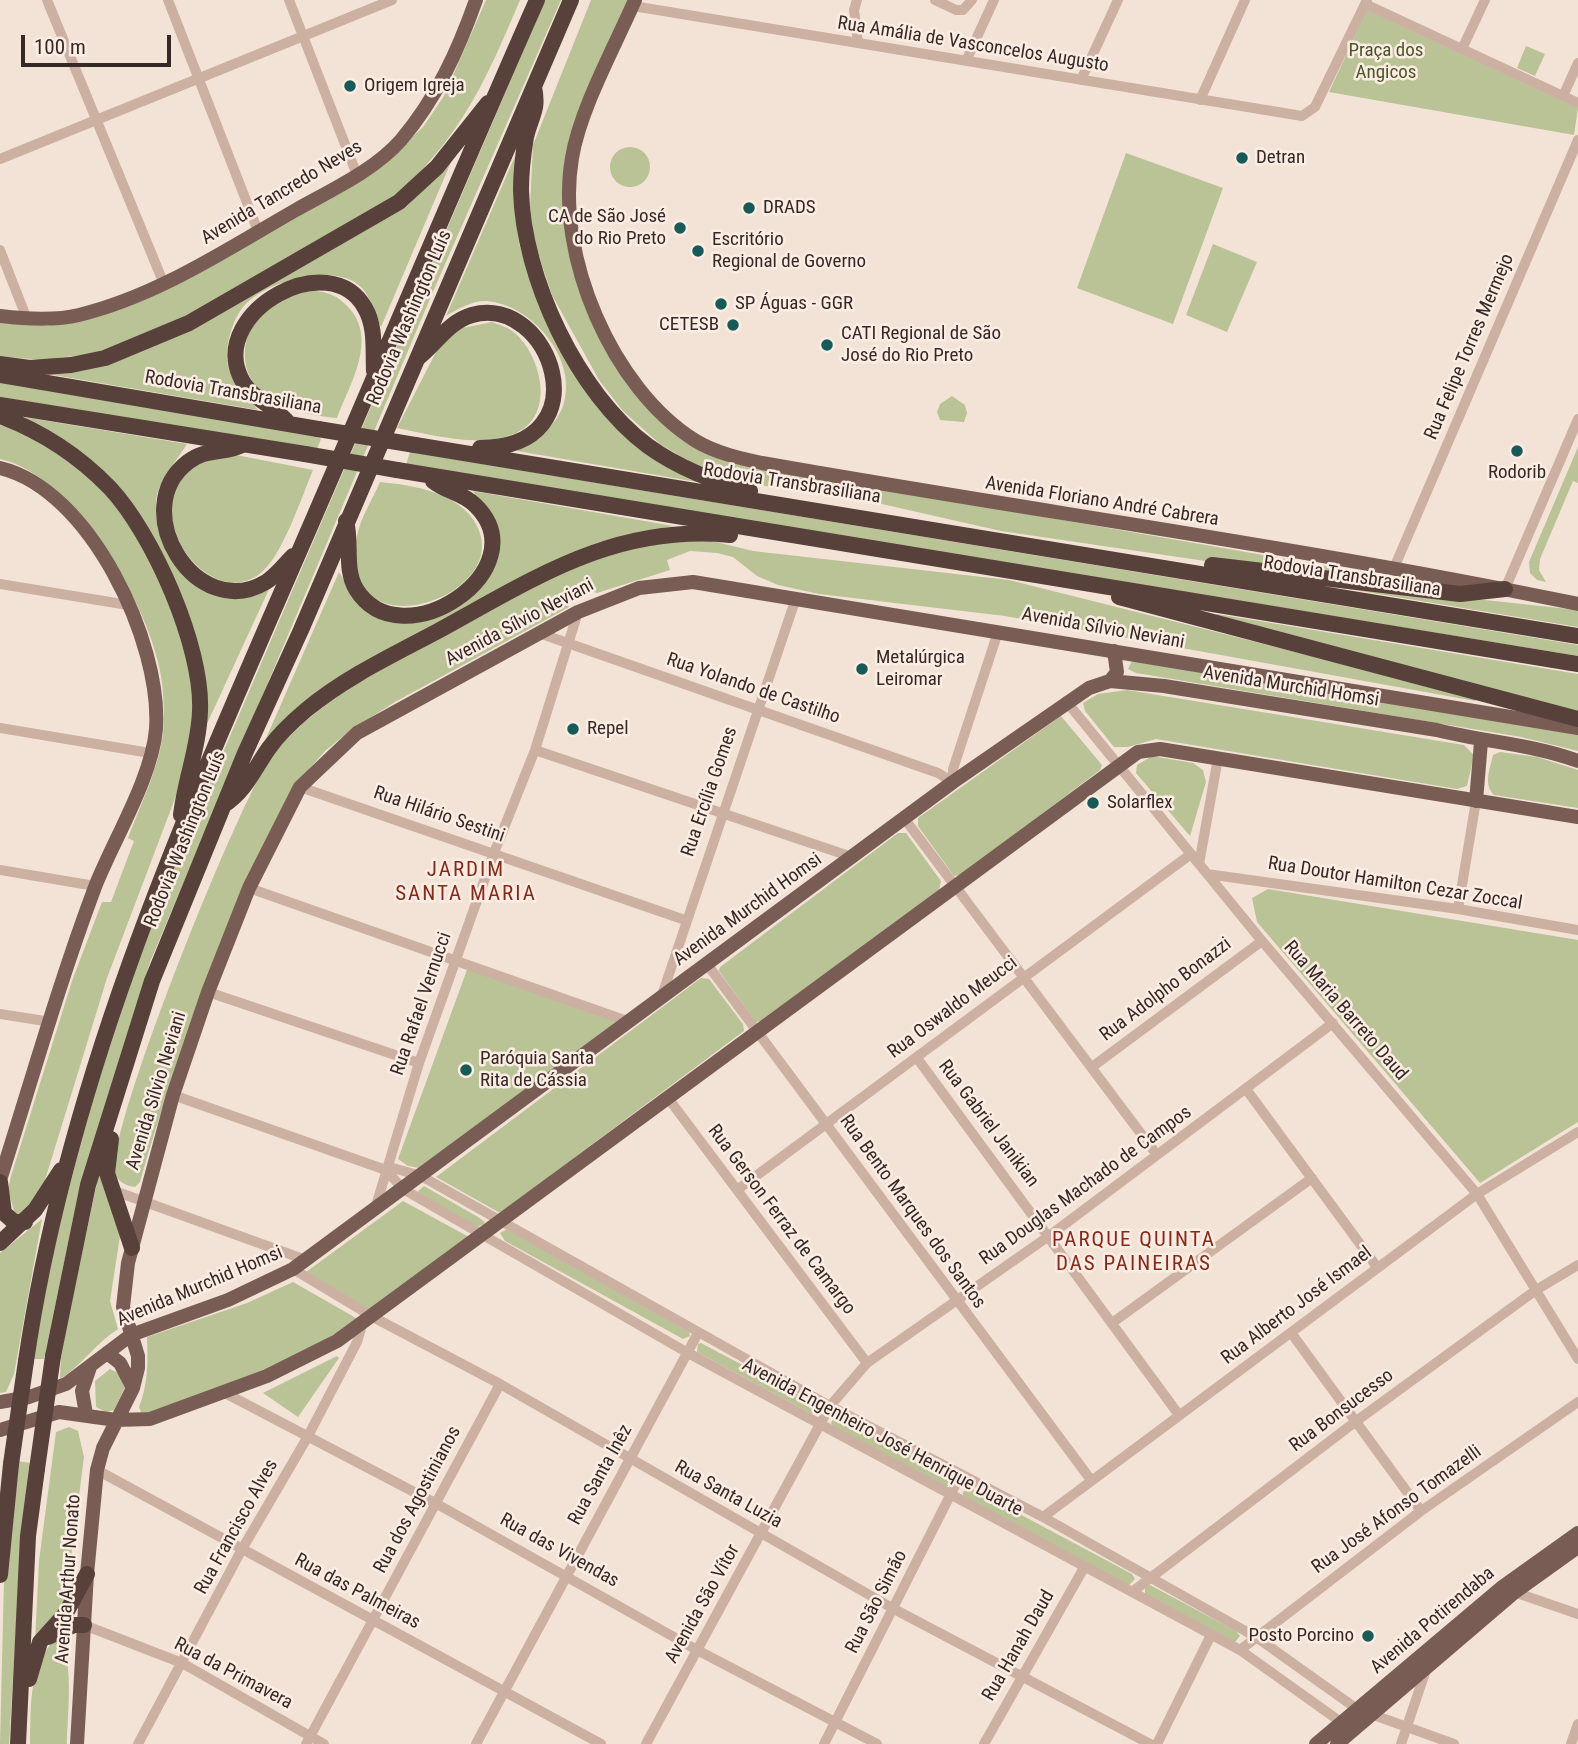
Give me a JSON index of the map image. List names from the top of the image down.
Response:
{
  "streets": {
    "highway": ["Rodovia Washington Luís", "Rodovia Transbrasiliana"],
    "main road": [
      "Avenida Tancredo Neves",
      "Avenida Floriano André Cabrera",
      "Avenida Sílvio Neviani",
      "Avenida Murchid Homsi",
      "Avenida Arthur Nonato",
      "Avenida Potirendaba"
    ],
    "street": [
      "Rua Amália de Vasconcelos Augusto",
      "Rua Felipe Torres Mermejo",
      "Rua Yolando de Castilho",
      "Rua Ercília Gomes",
      "Rua Hilário Sestini",
      "Rua Doutor Hamilton Cezar Zoccal",
      "Rua Adolpho Bonazzi",
      "Rua Rafael Vernucci",
      "Rua Oswaldo Meucci",
      "Rua Maria Barreto Daud",
      "Rua Gabriel Janikian",
      "Rua Douglas Machado de Campos",
      "Rua Bento Marques dos Santos",
      "Rua Gerson Ferraz de Camargo",
      "Rua Alberto José Ismael",
      "Rua Bonsucesso",
      "Avenida Engenheiro José Henrique Duarte",
      "Rua Santa Inêz",
      "Rua Santa Luzia",
      "Rua dos Agostinianos",
      "Rua José Afonso Tomazelli",
      "Rua Francisco Alves",
      "Rua das Vivendas",
      "Rua das Palmeiras",
      "Rua São Simão",
      "Avenida São Vítor",
      "Rua Hanah Daud",
      "Rua da Primavera"
    ]
  },
  "crossings": [
    ["Rua Amália de Vasconcelos Augusto", "Avenida Floriano André Cabrera"],
    ["Rua Felipe Torres Mermejo", "Avenida Floriano André Cabrera"],
    ["Avenida Sílvio Neviani", "Avenida Murchid Homsi"],
    ["Avenida Sílvio Neviani", "Rua Yolando de Castilho"],
    ["Avenida Sílvio Neviani", "Rua Ercília Gomes"],
    ["Avenida Sílvio Neviani", "Rua Hilário Sestini"],
    ["Avenida Sílvio Neviani", "Rua Rafael Vernucci"],
    ["Avenida Sílvio Neviani", "Avenida Engenheiro José Henrique Duarte"],
    ["Avenida Sílvio Neviani", "Avenida Arthur Nonato"],
    ["Avenida Murchid Homsi", "Rua Yolando de Castilho"],
    ["Avenida Murchid Homsi", "Rua Ercília Gomes"],
    ["Avenida Murchid Homsi", "Rua Rafael Vernucci"],
    ["Avenida Murchid Homsi", "Rua Maria Barreto Daud"],
    ["Avenida Murchid Homsi", "Rua Bento Marques dos Santos"],
    ["Avenida Murchid Homsi", "Avenida Engenheiro José Henrique Duarte"],
    ["Avenida Murchid Homsi", "Rua Santa Luzia"],
    ["Avenida Murchid Homsi", "Avenida Arthur Nonato"],
    ["Rua Yolando de Castilho", "Rua Ercília Gomes"],
    ["Rua Yolando de Castilho", "Rua Rafael Vernucci"],
    ["Rua Ercília Gomes", "Rua Hilário Sestini"],
    ["Rua Hilário Sestini", "Rua Rafael Vernucci"],
    ["Rua Doutor Hamilton Cezar Zoccal", "Rua Maria Barreto Daud"],
    ["Rua Adolpho Bonazzi", "Rua Maria Barreto Daud"],
    ["Rua Rafael Vernucci", "Avenida Engenheiro José Henrique Duarte"],
    ["Rua Oswaldo Meucci", "Rua Maria Barreto Daud"],
    ["Rua Oswaldo Meucci", "Rua Gabriel Janikian"],
    ["Rua Oswaldo Meucci", "Rua Bento Marques dos Santos"],
    ["Rua Oswaldo Meucci", "Rua Gerson Ferraz de Camargo"],
    ["Rua Maria Barreto Daud", "Rua Douglas Machado de Campos"],
    ["Rua Maria Barreto Daud", "Rua Alberto José Ismael"],
    ["Rua Maria Barreto Daud", "Rua Bonsucesso"],
    ["Rua Gabriel Janikian", "Rua Douglas Machado de Campos"],
    ["Rua Gabriel Janikian", "Rua Alberto José Ismael"],
    ["Rua Douglas Machado de Campos", "Rua Bento Marques dos Santos"],
    ["Rua Douglas Machado de Campos", "Rua Gerson Ferraz de Camargo"],
    ["Rua Douglas Machado de Campos", "Avenida Engenheiro José Henrique Duarte"],
    ["Rua Douglas Machado de Campos", "Avenida São Vítor"],
    ["Rua Bento Marques dos Santos", "Rua Alberto José Ismael"],
    ["Rua Alberto José Ismael", "Avenida Engenheiro José Henrique Duarte"],
    ["Rua Bonsucesso", "Avenida Engenheiro José Henrique Duarte"],
    ["Avenida Engenheiro José Henrique Duarte", "Rua Santa Inêz"],
    ["Avenida Engenheiro José Henrique Duarte", "Rua José Afonso Tomazelli"],
    ["Avenida Engenheiro José Henrique Duarte", "Rua São Simão"],
    ["Avenida Engenheiro José Henrique Duarte", "Avenida São Vítor"],
    ["Avenida Engenheiro José Henrique Duarte", "Avenida Potirendaba"],
    ["Avenida Engenheiro José Henrique Duarte", "Rua Hanah Daud"],
    ["Rua Santa Inêz", "Rua Santa Luzia"],
    ["Rua Santa Inêz", "Rua das Vivendas"],
    ["Rua Santa Inêz", "Rua das Palmeiras"],
    ["Rua Santa Luzia", "Rua dos Agostinianos"],
    ["Rua Santa Luzia", "Rua Francisco Alves"],
    ["Rua Santa Luzia", "Rua São Simão"],
    ["Rua Santa Luzia", "Avenida São Vítor"],
    ["Rua Santa Luzia", "Rua Hanah Daud"],
    ["Rua dos Agostinianos", "Rua das Vivendas"],
    ["Rua dos Agostinianos", "Rua das Palmeiras"],
    ["Rua dos Agostinianos", "Rua da Primavera"],
    ["Rua Francisco Alves", "Rua das Vivendas"],
    ["Rua Francisco Alves", "Rua das Palmeiras"],
    ["Rua Francisco Alves", "Rua da Primavera"],
    ["Rua das Vivendas", "Rua São Simão"],
    ["Rua das Vivendas", "Avenida São Vítor"],
    ["Avenida Arthur Nonato", "Rua das Palmeiras"],
    ["Avenida Arthur Nonato", "Rua da Primavera"]
  ],
  "districts": ["JARDIM SANTA MARIA", "PARQUE QUINTA DAS PAINEIRAS"],
  "parks": ["Praça dos Angicos"],
  "places": [
    "Origem Igreja",
    "Detran",
    "DRADS",
    "CA de São José do Rio Preto",
    "Escritório Regional de Governo",
    "SP Águas - GGR",
    "CETESB",
    "CATI Regional de São José do Rio Preto",
    "Rodorib",
    "Metalúrgica Leiromar",
    "Repel",
    "Solarflex",
    "Paróquia Santa Rita de Cássia",
    "Posto Porcino"
  ],
  "scale_bar": "100 m"
}
